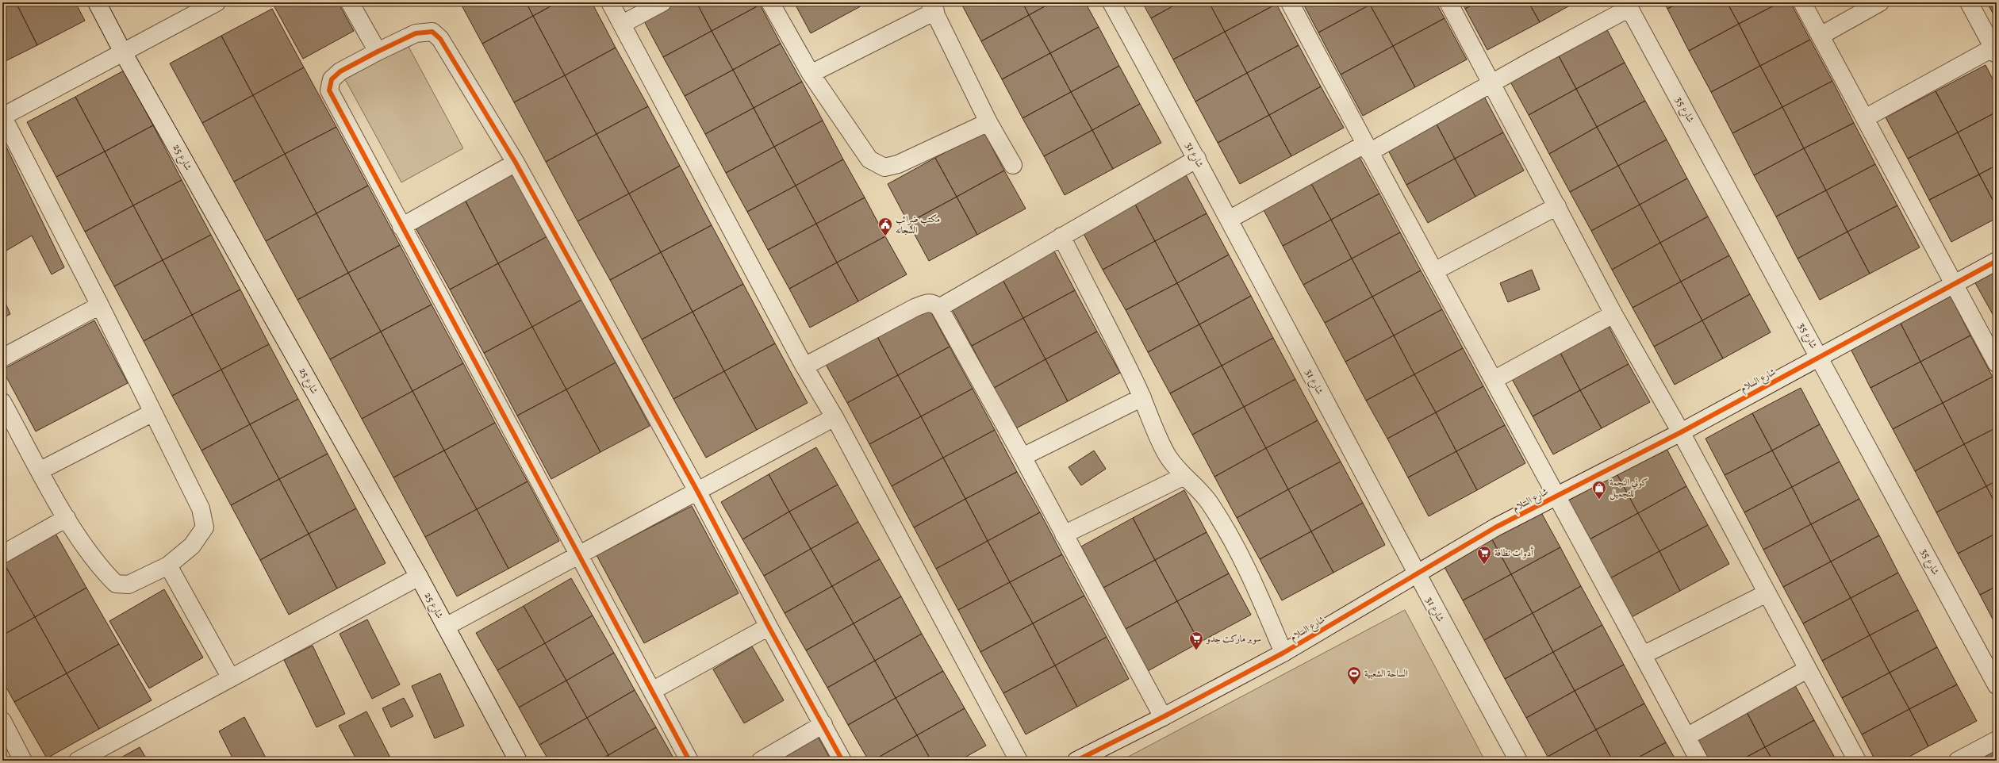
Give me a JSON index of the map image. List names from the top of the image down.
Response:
{
  "streets": {
    "street": [
      "شارع 35",
      "شارع 31",
      "شارع 25",
      "شارع السلام"
    ]
  },
  "crossings": [
    ["شارع 35", "شارع السلام"],
    ["شارع 31", "شارع السلام"]
  ],
  "places": {
    "public building": ["مكتب ضرائب السجانه"],
    "shop": ["كوني النجمة للتجميل"],
    "supermarket": ["أدوات نظافة", "سوبر ماركت جدو"],
    "sports": ["الساحة الشعبية"]
  }
}
